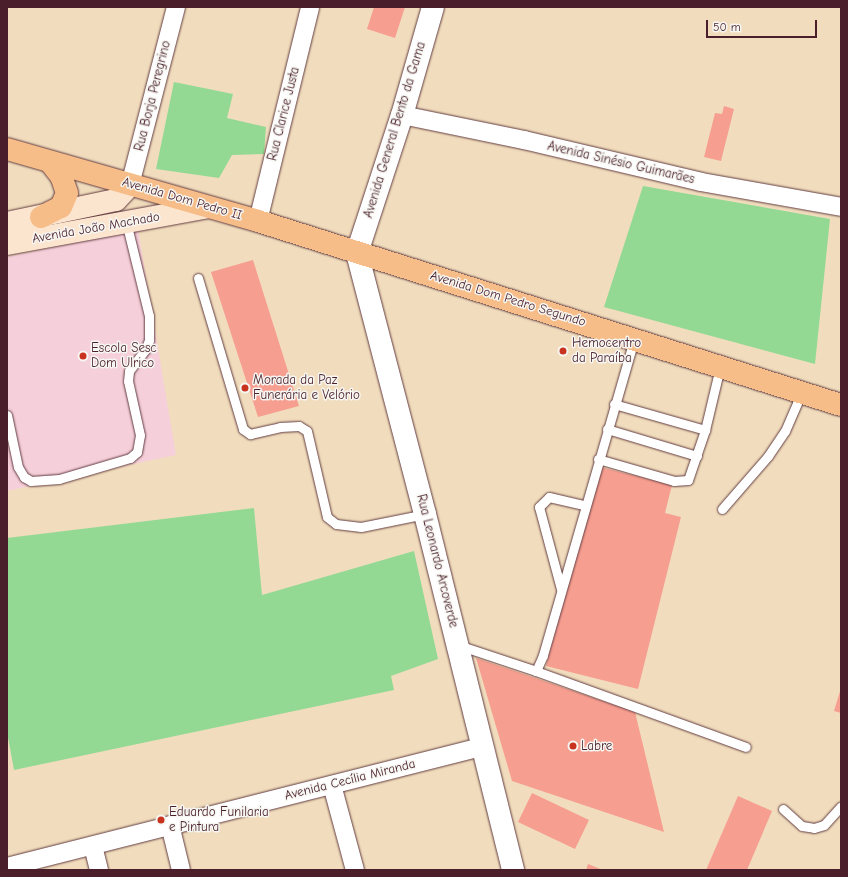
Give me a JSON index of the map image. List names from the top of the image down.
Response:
{
  "streets": {
    "main road": ["Avenida Dom Pedro II", "Avenida João Machado", "Avenida Dom Pedro Segundo"],
    "street": [
      "Rua Borja Peregrino",
      "Rua Clarice Justa",
      "Avenida General Bento da Gama",
      "Avenida Sinésio Guimarães",
      "Rua Leonardo Arcoverde",
      "Avenida Cecília Miranda"
    ]
  },
  "crossings": [
    ["Rua Borja Peregrino", "Avenida Dom Pedro II"],
    ["Rua Borja Peregrino", "Avenida João Machado"],
    ["Rua Clarice Justa", "Avenida Dom Pedro II"],
    ["Avenida General Bento da Gama", "Avenida Sinésio Guimarães"],
    ["Avenida General Bento da Gama", "Avenida Dom Pedro II"],
    ["Avenida General Bento da Gama", "Avenida Dom Pedro Segundo"],
    ["Avenida General Bento da Gama", "Rua Leonardo Arcoverde"],
    ["Avenida Dom Pedro II", "Avenida João Machado"],
    ["Avenida Dom Pedro II", "Avenida Dom Pedro Segundo"],
    ["Avenida Dom Pedro II", "Rua Leonardo Arcoverde"],
    ["Avenida Dom Pedro Segundo", "Rua Leonardo Arcoverde"],
    ["Rua Leonardo Arcoverde", "Avenida Cecília Miranda"]
  ],
  "places": [
    "Hemocentro da Paraíba",
    "Escola Sesc Dom Ulrico",
    "Morada da Paz Funerária e Velório",
    "Labre",
    "Eduardo Funilaria e Pintura"
  ],
  "scale_bar": "50 m"
}
